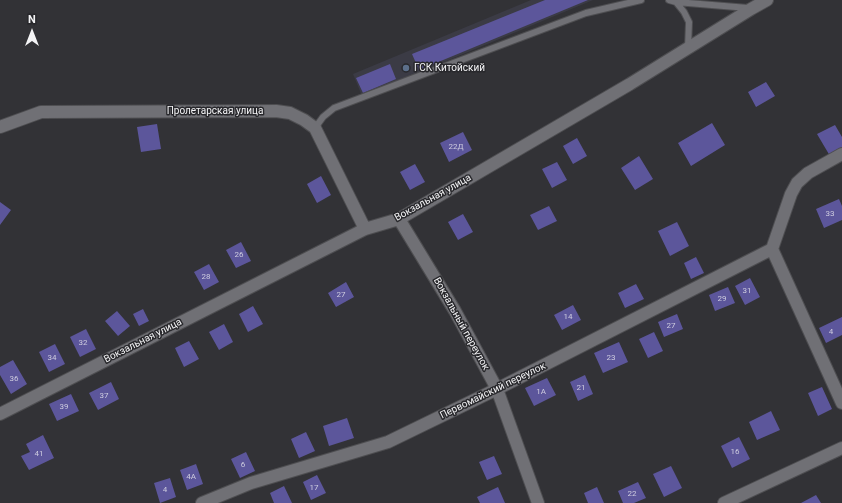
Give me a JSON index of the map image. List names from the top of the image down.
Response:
{
  "streets": {
    "street": [
      "Пролетарская улица",
      "Вокзальная улица",
      "Вокзальный переулок",
      "Первомайский переулок"
    ]
  },
  "crossings": [
    ["Вокзальная улица", "Вокзальный переулок"],
    ["Вокзальный переулок", "Первомайский переулок"]
  ],
  "places": ["ГСК Китойский"],
  "house_numbers": [
    "22Д",
    "33",
    "26",
    "28",
    "31",
    "27",
    "29",
    "14",
    "27",
    "4",
    "32",
    "34",
    "23",
    "36",
    "21",
    "1А",
    "37",
    "39",
    "16",
    "41",
    "6",
    "4А",
    "17",
    "4",
    "22"
  ],
  "north": "top"
}
